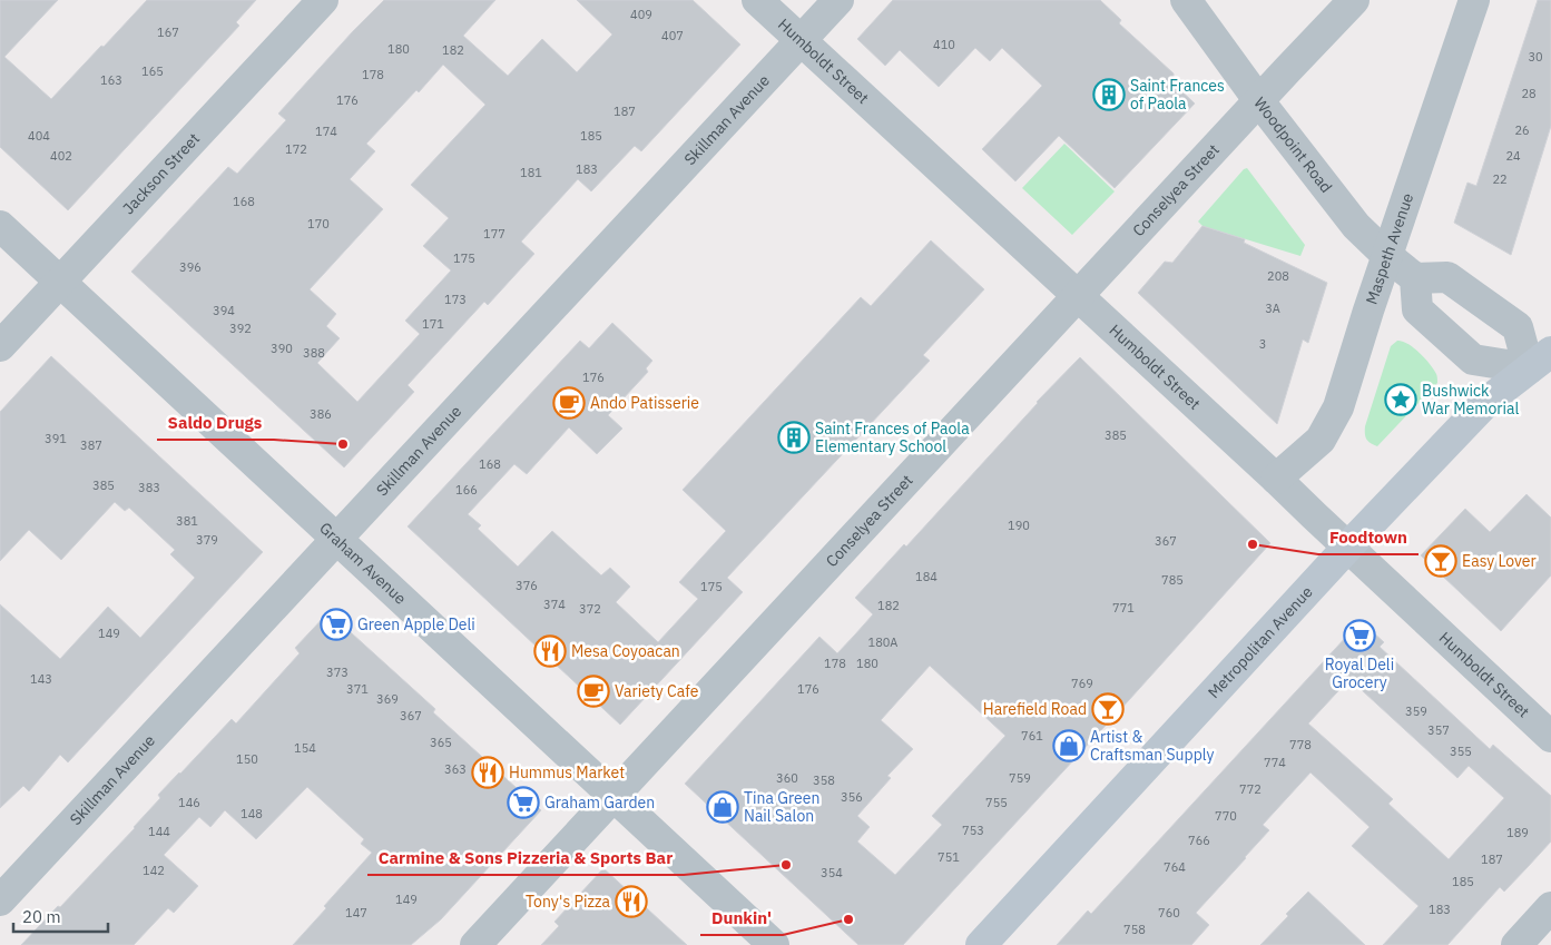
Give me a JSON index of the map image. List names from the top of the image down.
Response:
{
  "streets": {
    "main road": ["Metropolitan Avenue"],
    "street": [
      "Humboldt Street",
      "Skillman Avenue",
      "Woodpoint Road",
      "Jackson Street",
      "Conselyea Street",
      "Maspeth Avenue",
      "Graham Avenue"
    ]
  },
  "crossings": [
    ["Humboldt Street", "Skillman Avenue"],
    ["Humboldt Street", "Conselyea Street"],
    ["Humboldt Street", "Maspeth Avenue"],
    ["Humboldt Street", "Metropolitan Avenue"],
    ["Skillman Avenue", "Graham Avenue"],
    ["Woodpoint Road", "Conselyea Street"],
    ["Woodpoint Road", "Maspeth Avenue"],
    ["Jackson Street", "Graham Avenue"],
    ["Conselyea Street", "Graham Avenue"]
  ],
  "places": {
    "building": ["Saint Frances of Paola", "Saint Frances of Paola Elementary School"],
    "place": ["Bushwick War Memorial"],
    "cafe": ["Ando Patisserie", "Variety Cafe"],
    "other": [
      "Saldo Drugs",
      "Foodtown",
      "Carmine & Sons Pizzeria & Sports Bar",
      "Dunkin'"
    ],
    "bar": ["Easy Lover", "Harefield Road"],
    "supermarket": ["Green Apple Deli", "Royal Deli Grocery", "Graham Garden"],
    "restaurant": ["Mesa Coyoacan", "Hummus Market", "Tony's Pizza"],
    "shop": ["Artist & Craftsman Supply", "Tina Green Nail Salon"]
  },
  "house_numbers": [
    "409",
    "167",
    "407",
    "410",
    "180",
    "182",
    "30",
    "165",
    "178",
    "163",
    "28",
    "176",
    "187",
    "26",
    "174",
    "404",
    "185",
    "172",
    "402",
    "24",
    "183",
    "181",
    "22",
    "168",
    "170",
    "177",
    "175",
    "396",
    "208",
    "173",
    "3A",
    "394",
    "171",
    "392",
    "3",
    "390",
    "388",
    "176",
    "386",
    "385",
    "391",
    "387",
    "168",
    "385",
    "383",
    "166",
    "381",
    "190",
    "379",
    "367",
    "184",
    "785",
    "376",
    "175",
    "374",
    "182",
    "771",
    "372",
    "149",
    "180A",
    "178",
    "180",
    "373",
    "143",
    "769",
    "371",
    "176",
    "369",
    "359",
    "367",
    "357",
    "761",
    "365",
    "778",
    "154",
    "355",
    "150",
    "774",
    "363",
    "360",
    "759",
    "358",
    "772",
    "356",
    "146",
    "755",
    "148",
    "770",
    "753",
    "144",
    "189",
    "766",
    "751",
    "187",
    "764",
    "142",
    "354",
    "185",
    "149",
    "183",
    "147",
    "760",
    "758"
  ],
  "scale_bar": "20 m"
}
